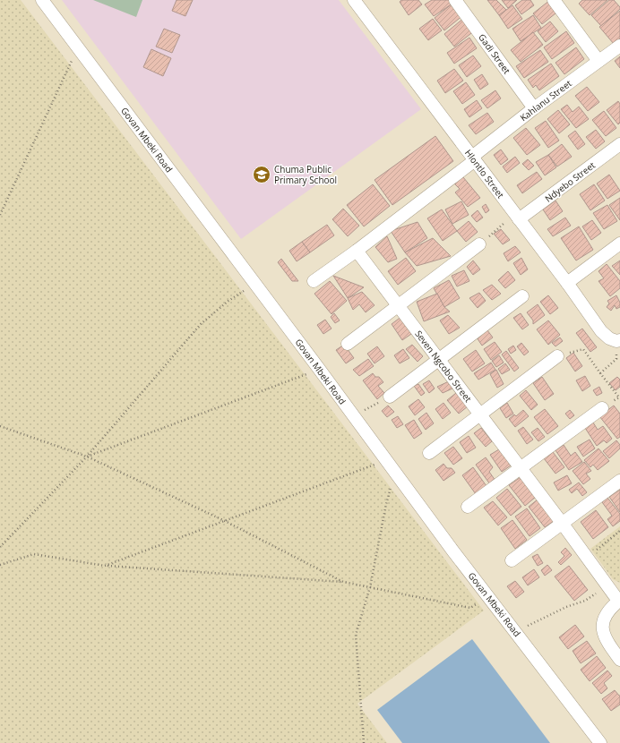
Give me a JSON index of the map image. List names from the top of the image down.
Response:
{
  "streets": {
    "street": [
      "Gadi Street",
      "Kahlanu Street",
      "Govan Mbeki Road",
      "Hlontlo Street",
      "Ndyebo Street",
      "Seven Ngcobo Street"
    ]
  },
  "crossings": [
    ["Gadi Street", "Kahlanu Street"],
    ["Kahlanu Street", "Hlontlo Street"],
    ["Hlontlo Street", "Ndyebo Street"]
  ],
  "places": {
    "school or university": ["Chuma Public Primary School"]
  }
}
